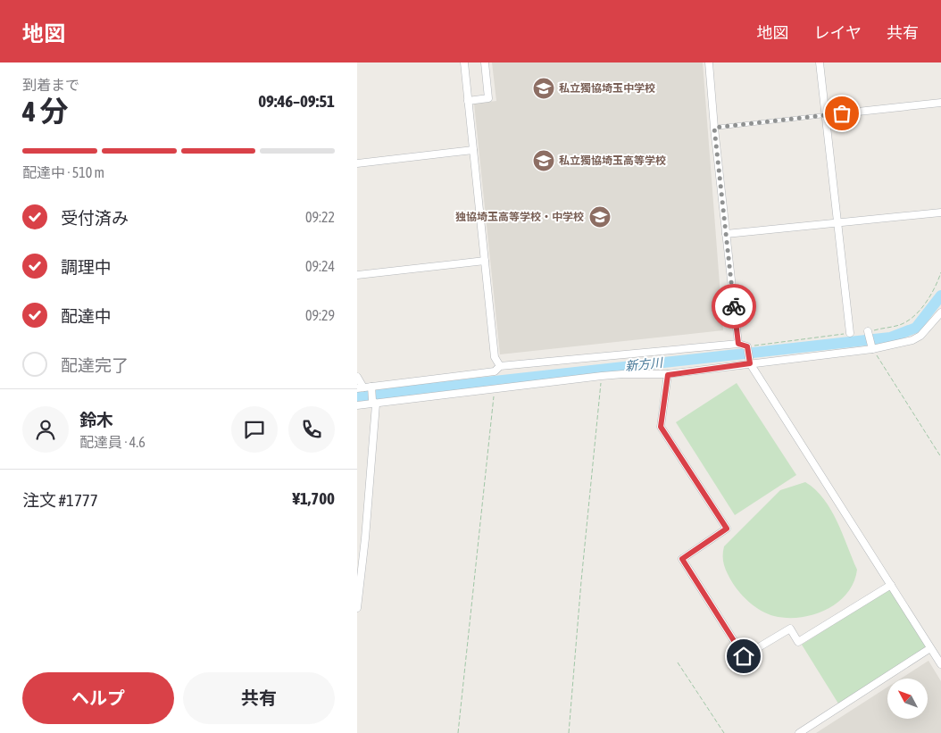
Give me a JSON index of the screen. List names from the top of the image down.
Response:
{
  "water": ["新方川"],
  "places": {
    "school or university": ["私立獨協埼玉中学校", "私立獨協埼玉高等学校", "独協埼玉高等学校・中学校"]
  },
  "north": "top left",
  "page": {
    "header": "地図",
    "nav": ["地図", "レイヤ", "共有"],
    "heading": ["4 分", "到着まで", "09:46–09:51"],
    "panel": [
      "鈴木",
      "配達員 · 4.6",
      "注文 #1777",
      "¥1,700"
    ],
    "bar": "配達中 · 510 m",
    "list": [
      ["受付済み", "09:22"],
      ["調理中", "09:24"],
      ["配達中", "09:29"],
      "配達完了"
    ],
    "buttons": ["ヘルプ", "共有"]
  }
}
